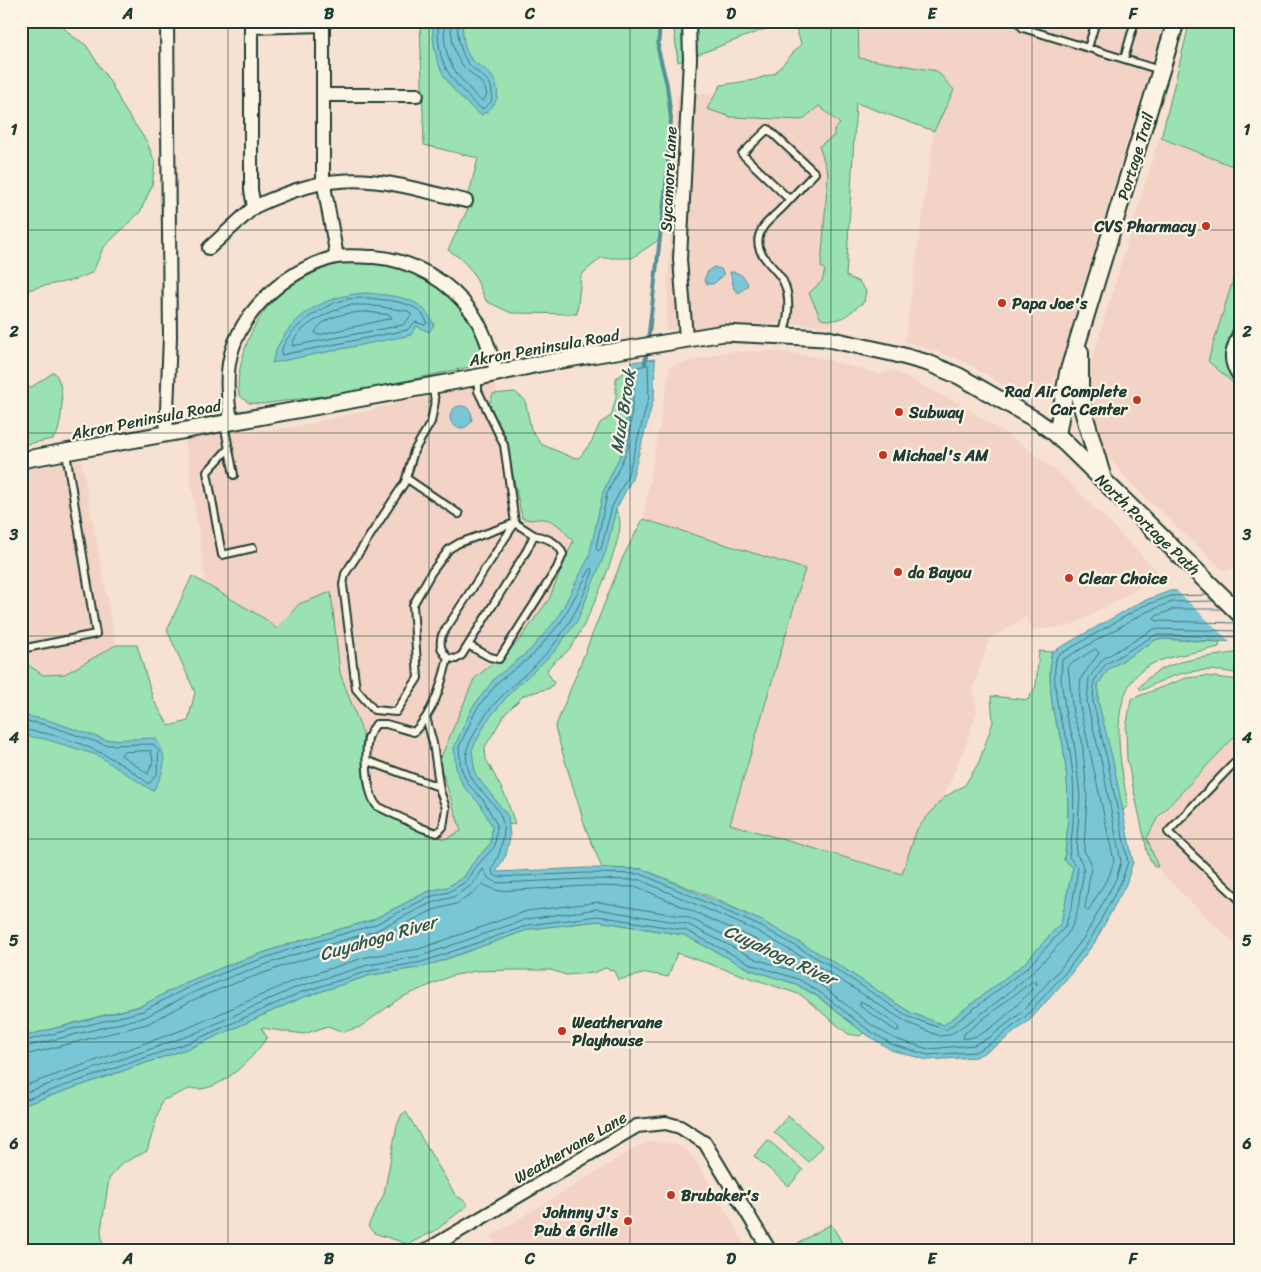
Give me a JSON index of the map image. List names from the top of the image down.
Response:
{
  "streets": {
    "main road": ["Portage Trail", "North Portage Path"],
    "street": ["Sycamore Lane", "Akron Peninsula Road", "Weathervane Lane"]
  },
  "crossings": [
    ["Portage Trail", "Akron Peninsula Road"],
    ["Portage Trail", "North Portage Path"],
    ["Sycamore Lane", "Akron Peninsula Road"],
    ["Akron Peninsula Road", "North Portage Path"]
  ],
  "water": ["Mud Brook", "Cuyahoga River"],
  "places": [
    "CVS Pharmacy",
    "Papa Joe's",
    "Rad Air Complete Car Center",
    "Subway",
    "Michael's AM",
    "da Bayou",
    "Clear Choice",
    "Weathervane Playhouse",
    "Brubaker's",
    "Johnny J's Pub & Grille"
  ],
  "grid": {
    "columns": [
      "A",
      "B",
      "C",
      "D",
      "E",
      "F"
    ],
    "rows": [
      "1",
      "2",
      "3",
      "4",
      "5",
      "6"
    ]
  }
}
